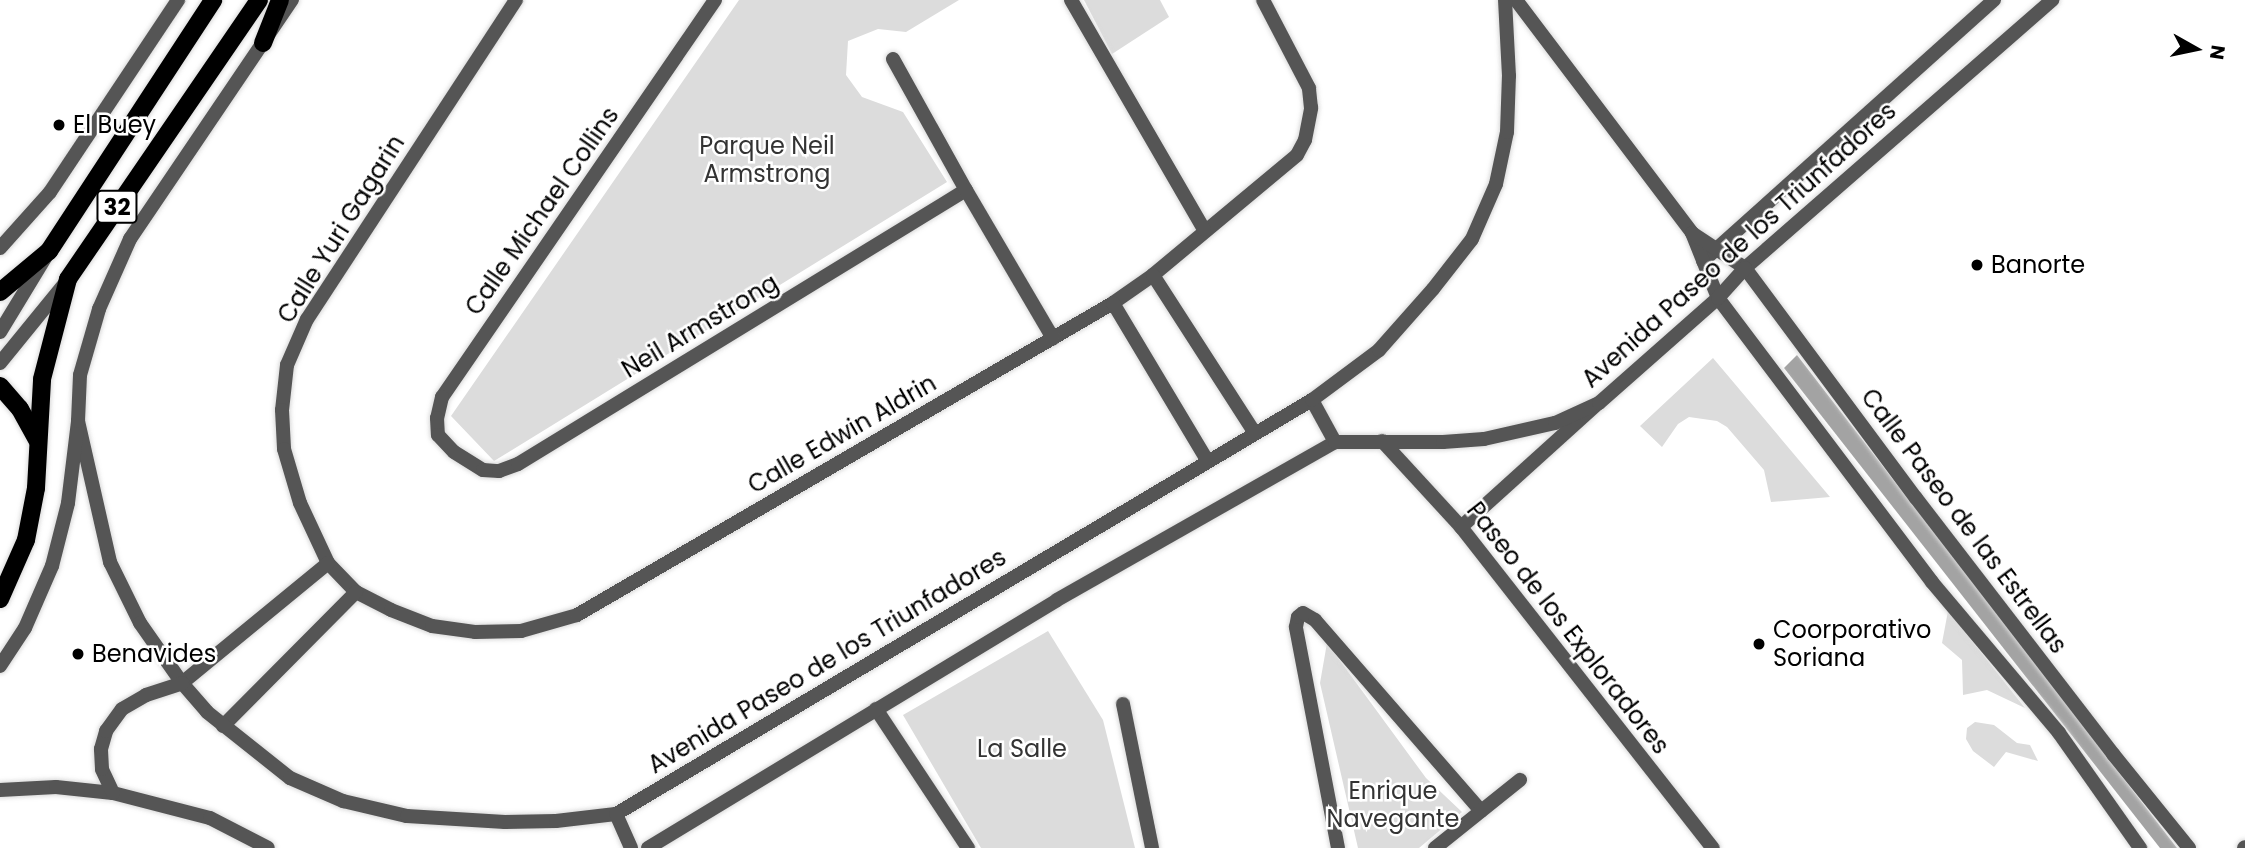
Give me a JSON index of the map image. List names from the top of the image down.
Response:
{
  "streets": {
    "main road": ["32"],
    "street": [
      "Calle Michael Collins",
      "Calle Yuri Gagarin",
      "Avenida Paseo de los Triunfadores",
      "Neil Armstrong",
      "Calle Edwin Aldrin",
      "Calle Paseo de las Estrellas",
      "Paseo de los Exploradores"
    ]
  },
  "crossings": [
    ["Calle Michael Collins", "Neil Armstrong"],
    ["Calle Yuri Gagarin", "Calle Edwin Aldrin"],
    ["Avenida Paseo de los Triunfadores", "Calle Paseo de las Estrellas"],
    ["Avenida Paseo de los Triunfadores", "Paseo de los Exploradores"]
  ],
  "parks": ["Parque Neil Armstrong", "La Salle", "Enrique Navegante"],
  "places": [
    "El Buey",
    "Banorte",
    "Coorporativo Soriana",
    "Benavides"
  ],
  "north": "right"
}
